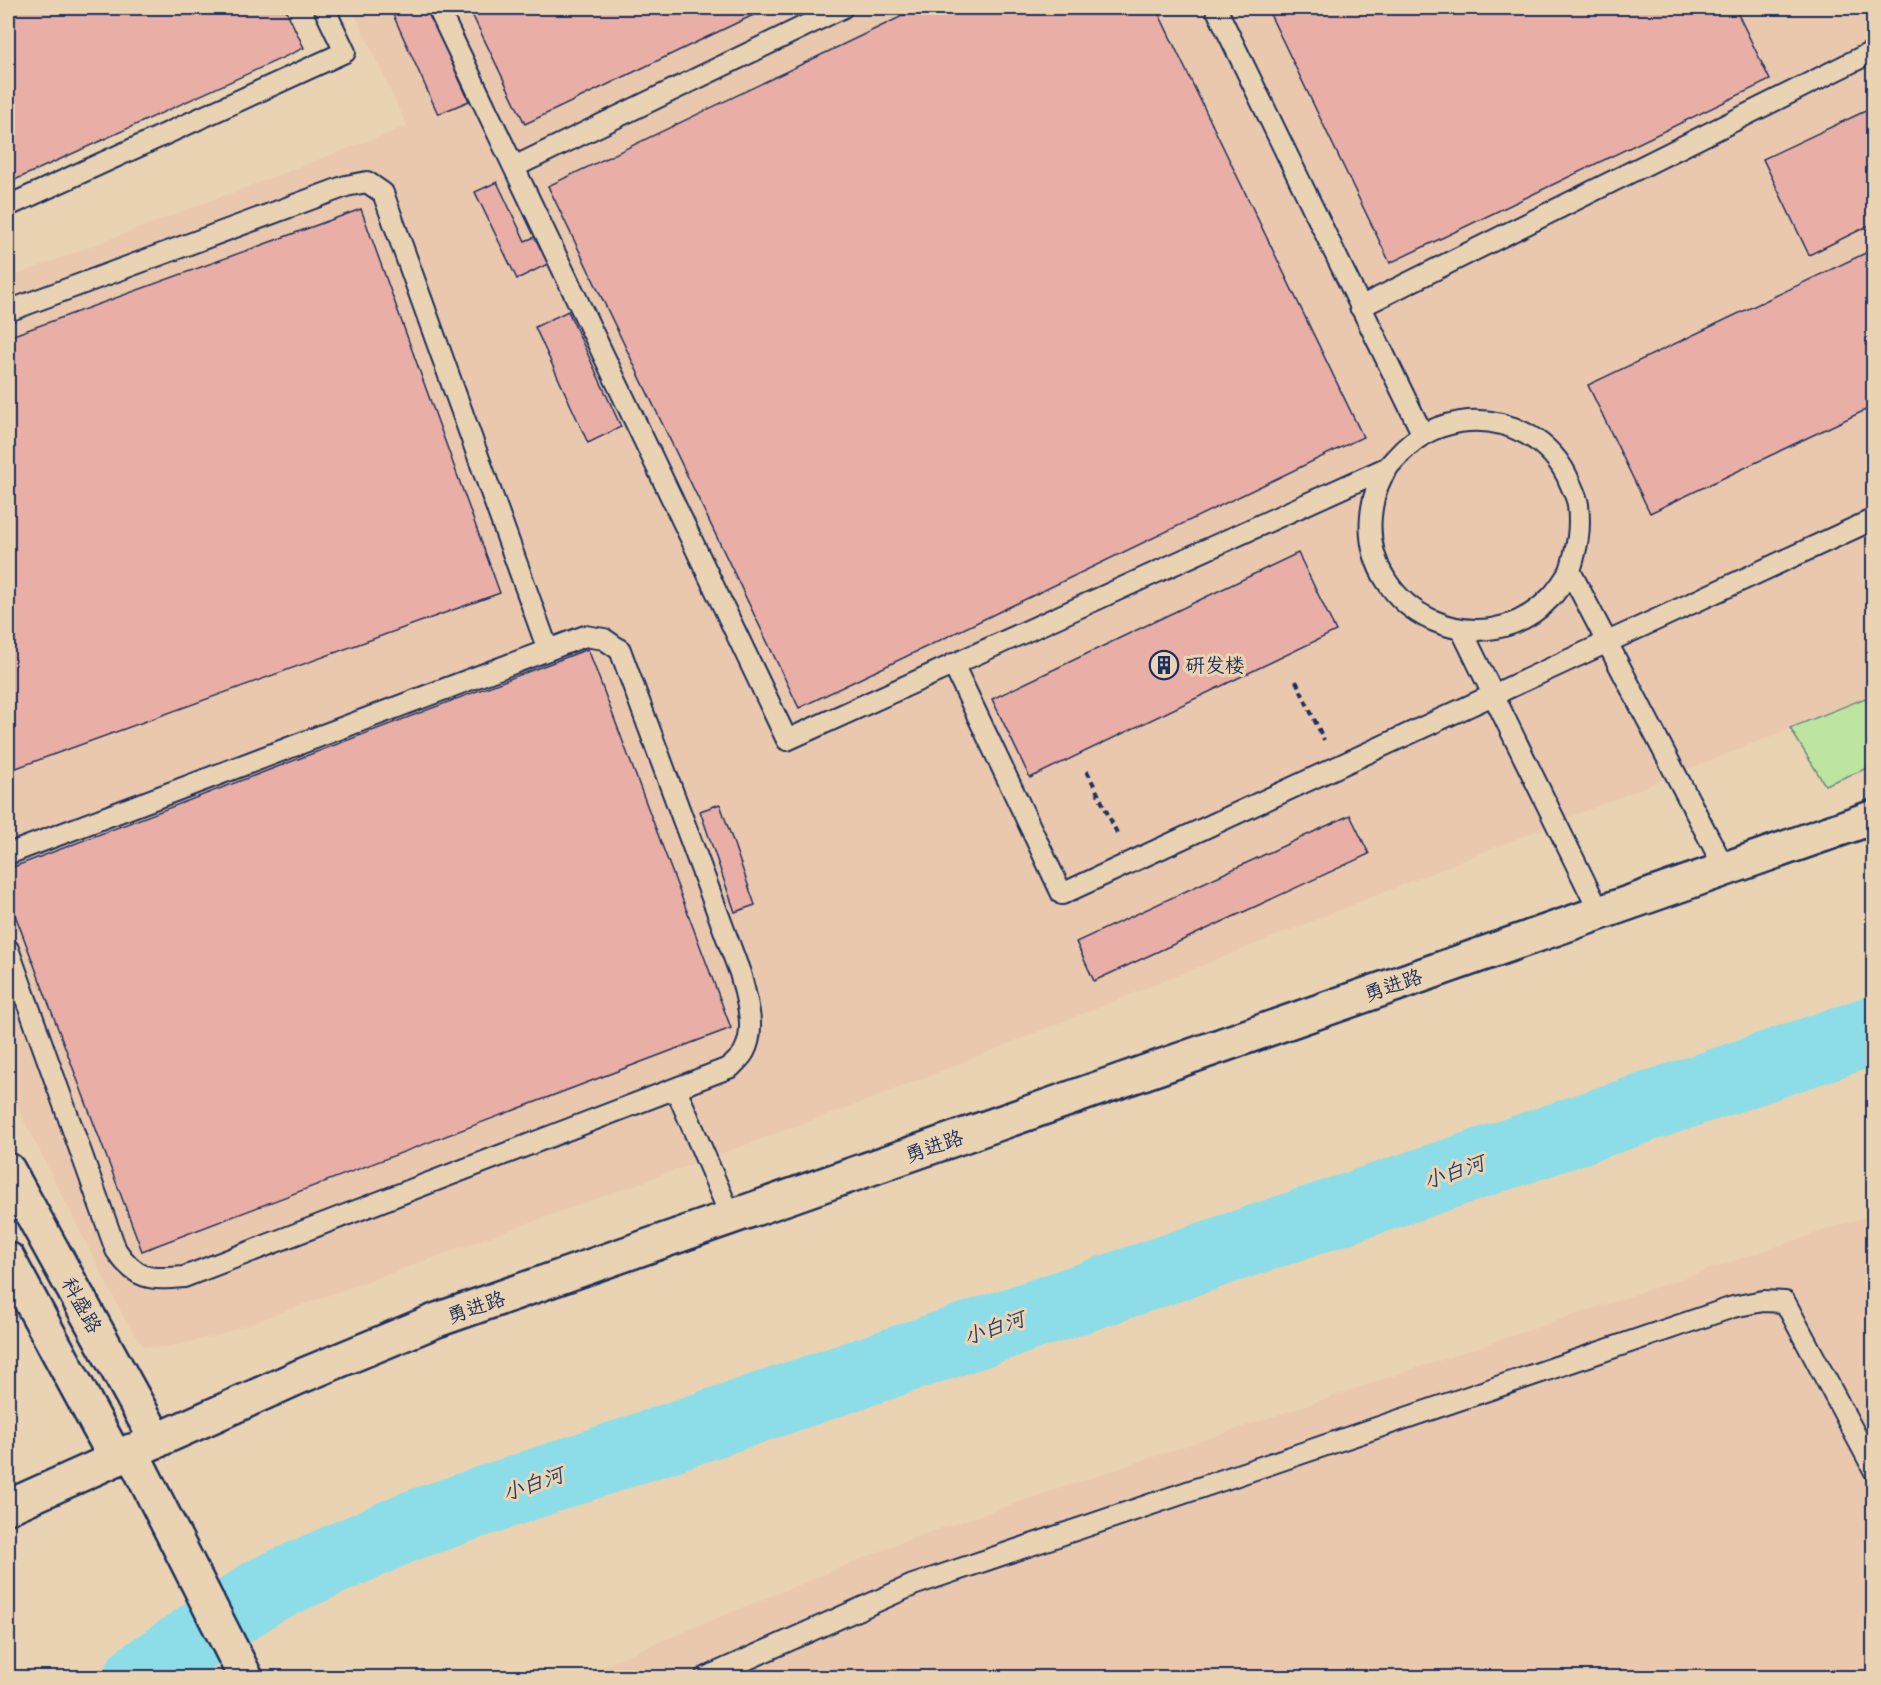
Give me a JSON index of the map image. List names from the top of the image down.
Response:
{
  "streets": {
    "street": ["勇进路", "科盛路"]
  },
  "crossings": [
    ["勇进路", "科盛路"]
  ],
  "water": ["小白河"],
  "places": {
    "building": ["研发楼"]
  }
}
